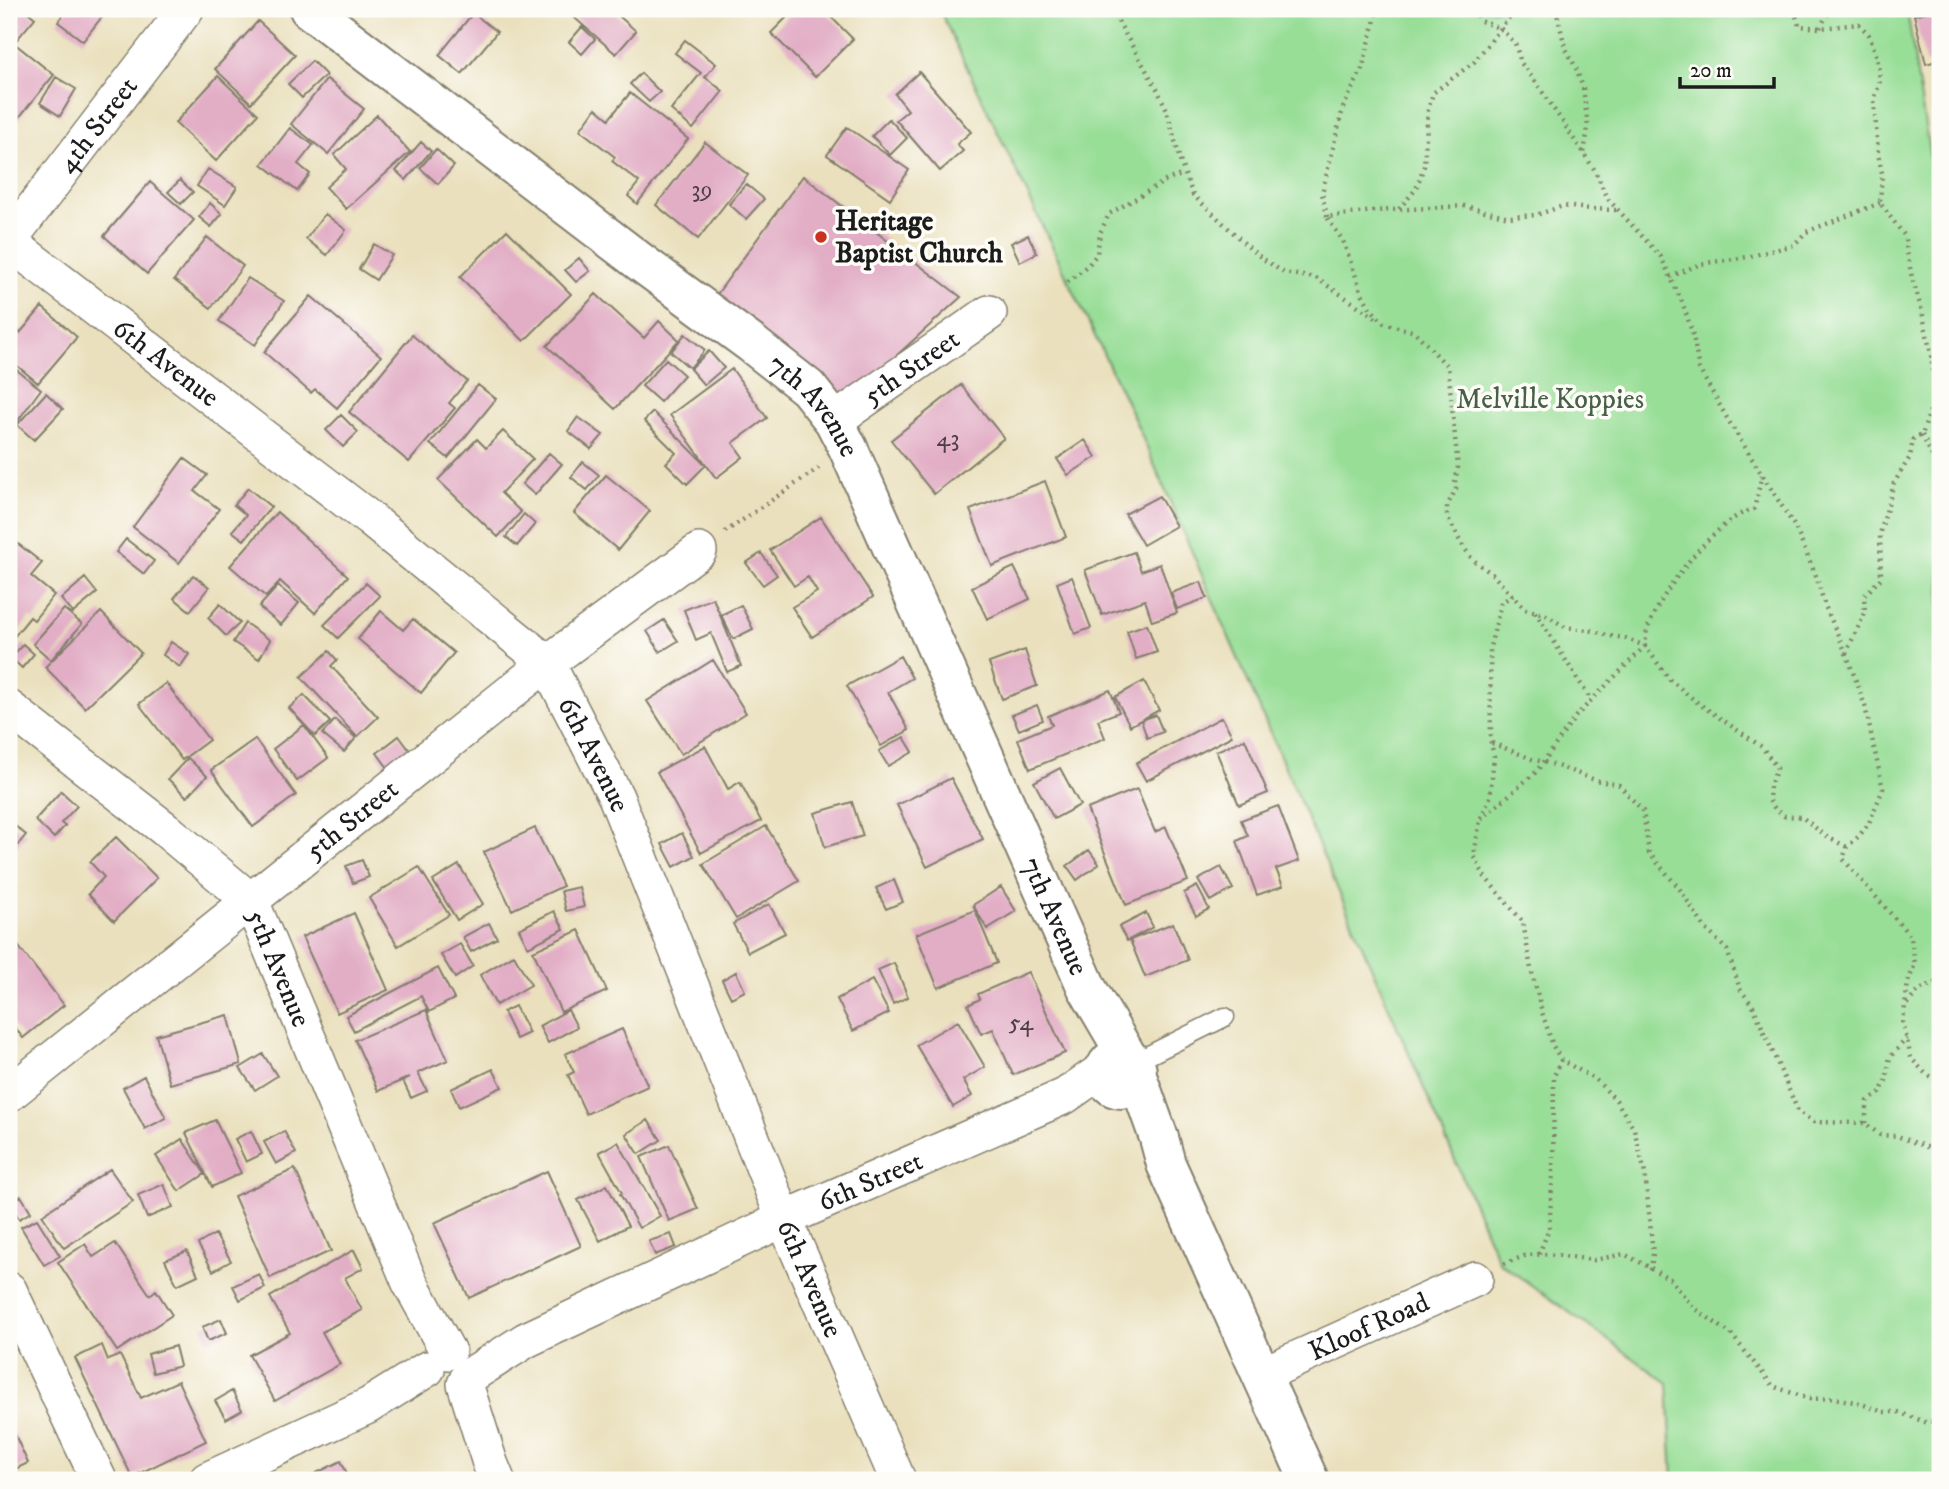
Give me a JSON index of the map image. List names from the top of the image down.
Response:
{
  "streets": {
    "street": [
      "4th Street",
      "6th Avenue",
      "5th Street",
      "7th Avenue",
      "5th Avenue",
      "6th Street",
      "Kloof Road"
    ]
  },
  "crossings": [
    ["4th Street", "6th Avenue"],
    ["6th Avenue", "5th Street"],
    ["6th Avenue", "6th Street"],
    ["5th Street", "7th Avenue"],
    ["5th Street", "5th Avenue"],
    ["7th Avenue", "6th Street"],
    ["7th Avenue", "Kloof Road"],
    ["5th Avenue", "6th Street"]
  ],
  "parks": ["Melville Koppies"],
  "places": ["Heritage Baptist Church"],
  "house_numbers": ["39", "43", "54"],
  "scale_bar": "20 m"
}
